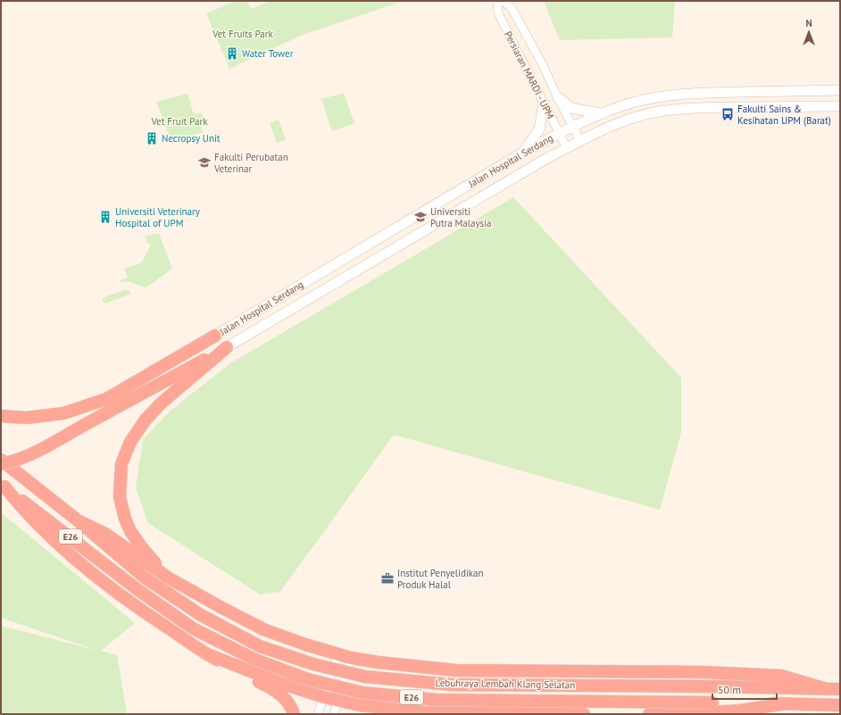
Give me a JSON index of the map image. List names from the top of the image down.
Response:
{
  "streets": {
    "highway": ["E26", "Lebuhraya Lembah Klang Selatan"],
    "main road": ["Jalan Hospital Serdang"],
    "street": ["Persiaran MARDI - UPM"]
  },
  "crossings": [
    ["Persiaran MARDI - UPM", "Jalan Hospital Serdang"]
  ],
  "parks": ["Vet Fruits Park", "Vet Fruit Park"],
  "places": {
    "building": ["Water Tower", "Necropsy Unit", "Universiti Veterinary Hospital of UPM"],
    "bus stop": ["Fakulti Sains & Kesihatan UPM (Barat)"],
    "school or university": ["Fakulti Perubatan Veterinar", "Universiti Putra Malaysia"],
    "office": ["Institut Penyelidikan Produk Halal"]
  },
  "scale_bar": "50 m",
  "north": "top"
}
